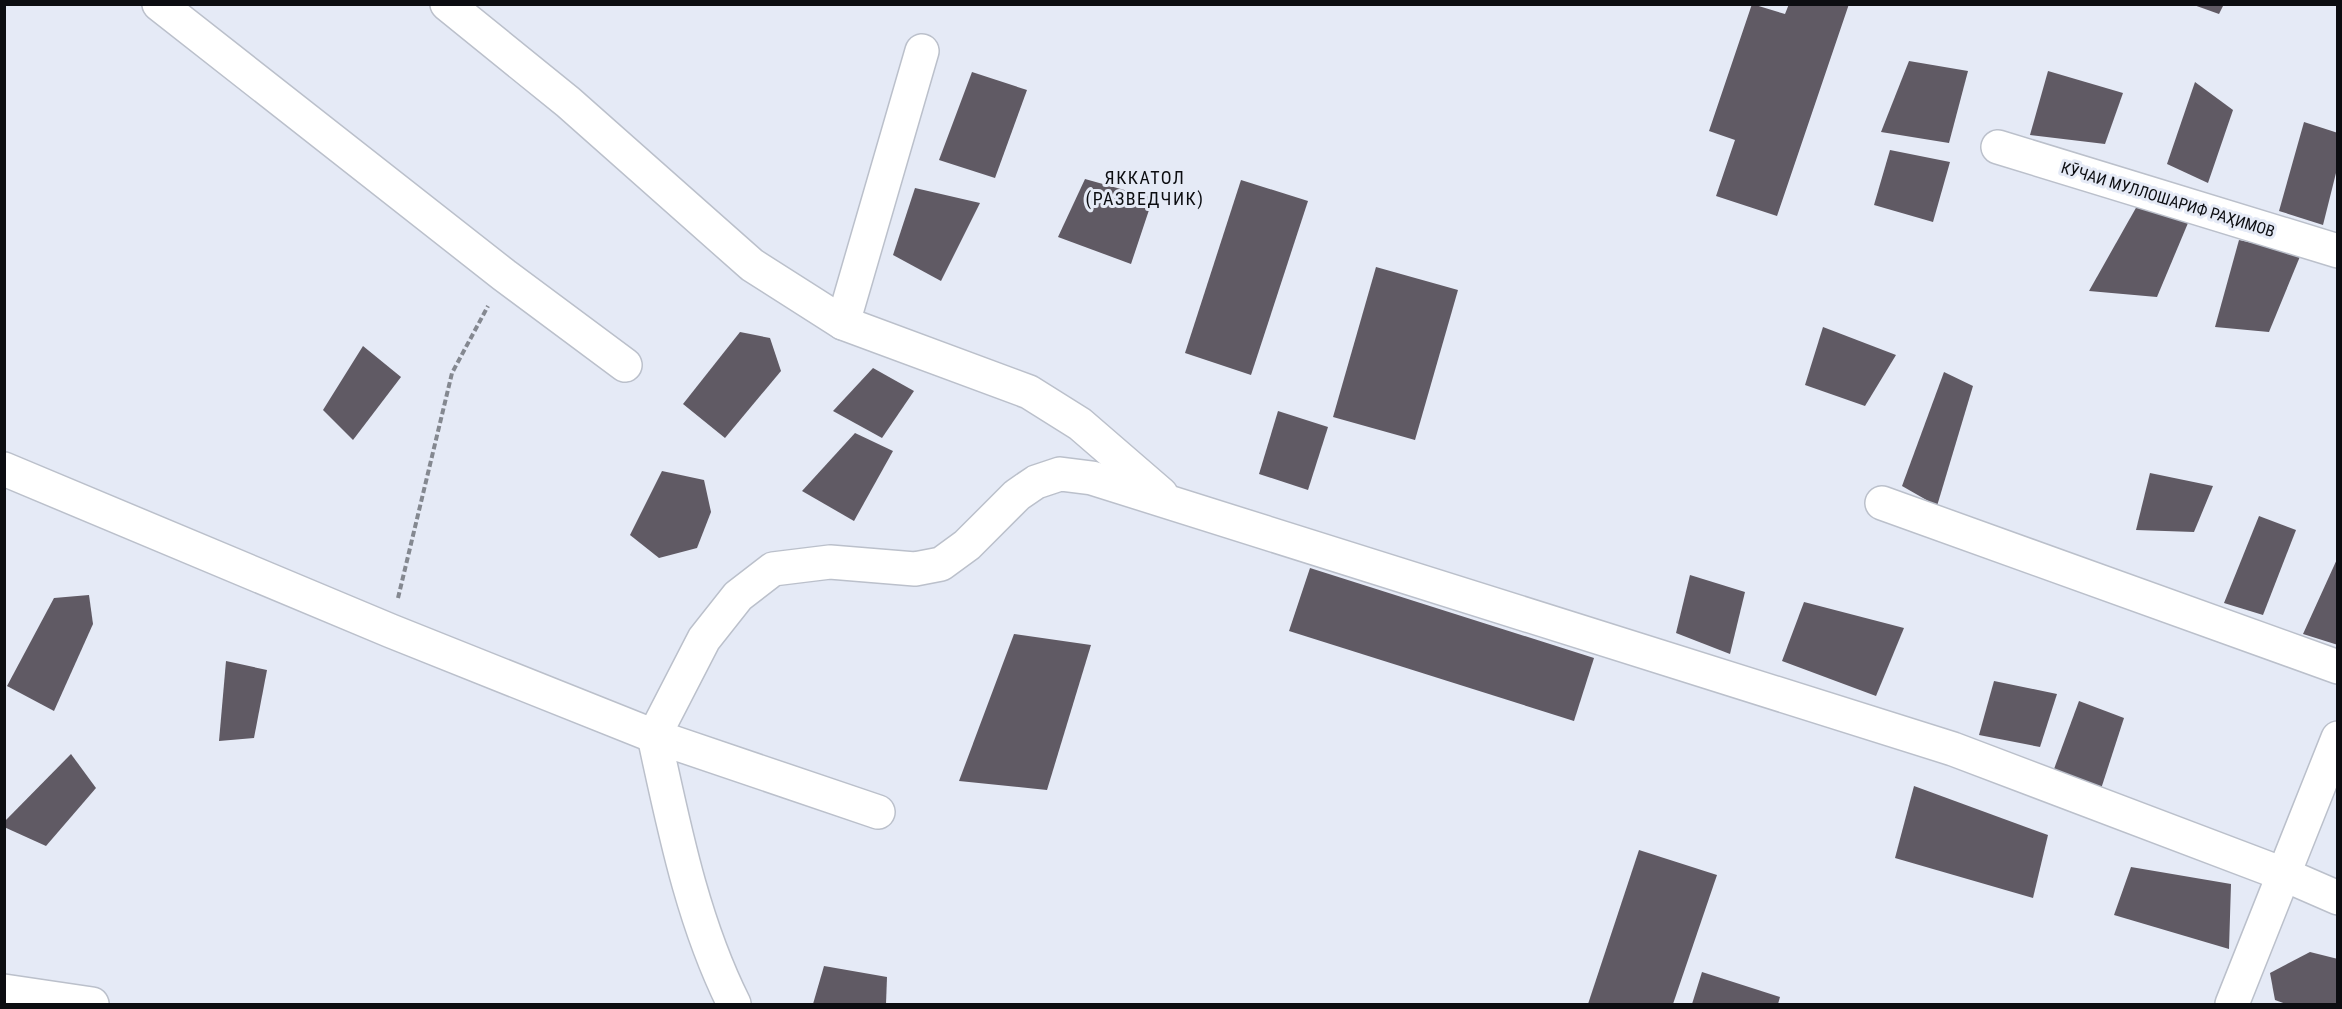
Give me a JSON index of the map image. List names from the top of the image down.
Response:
{
  "streets": {
    "street": ["КӮЧАИ МУЛЛОШАРИФ РАҲИМОВ"]
  },
  "districts": ["ЯККАТОЛ (РАЗВЕДЧИК)"]
}
